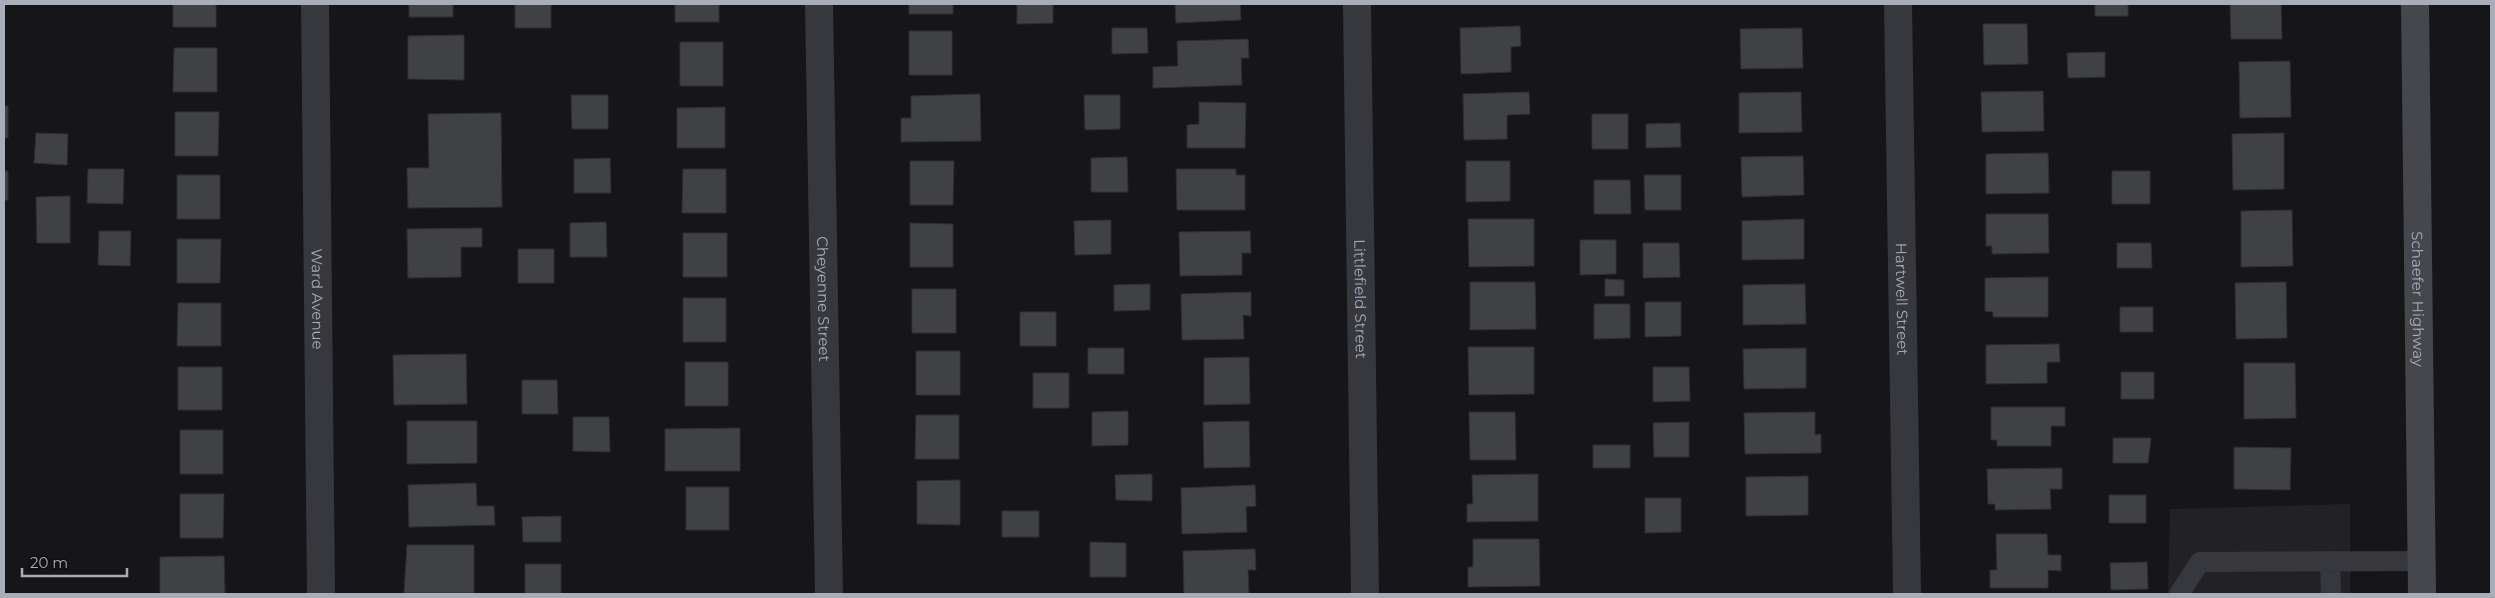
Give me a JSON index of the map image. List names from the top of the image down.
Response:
{
  "streets": {
    "main road": ["Schaefer Highway"],
    "street": [
      "Ward Avenue",
      "Cheyenne Street",
      "Littlefield Street",
      "Hartwell Street"
    ]
  },
  "scale_bar": "20 m"
}
